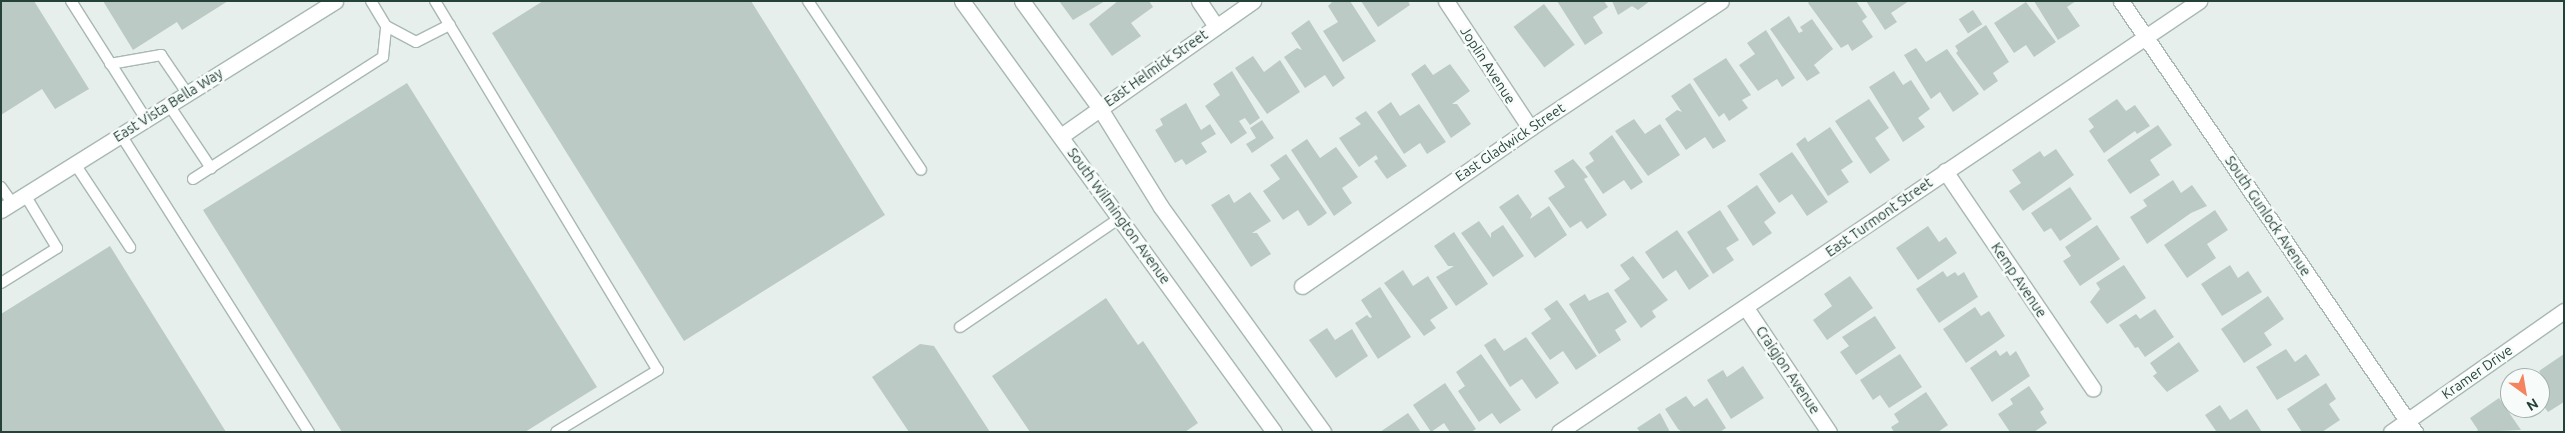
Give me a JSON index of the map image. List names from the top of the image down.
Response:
{
  "streets": {
    "street": [
      "Joplin Avenue",
      "East Helmick Street",
      "East Vista Bella Way",
      "East Gladwick Street",
      "South Wilmington Avenue",
      "South Gunlock Avenue",
      "East Turmont Street",
      "Kemp Avenue",
      "Craigjon Avenue",
      "Kramer Drive"
    ]
  },
  "crossings": [
    ["Joplin Avenue", "East Gladwick Street"],
    ["East Helmick Street", "South Wilmington Avenue"],
    ["South Gunlock Avenue", "East Turmont Street"],
    ["South Gunlock Avenue", "Kramer Drive"],
    ["East Turmont Street", "Kemp Avenue"],
    ["East Turmont Street", "Craigjon Avenue"]
  ],
  "north": "bottom right"
}
